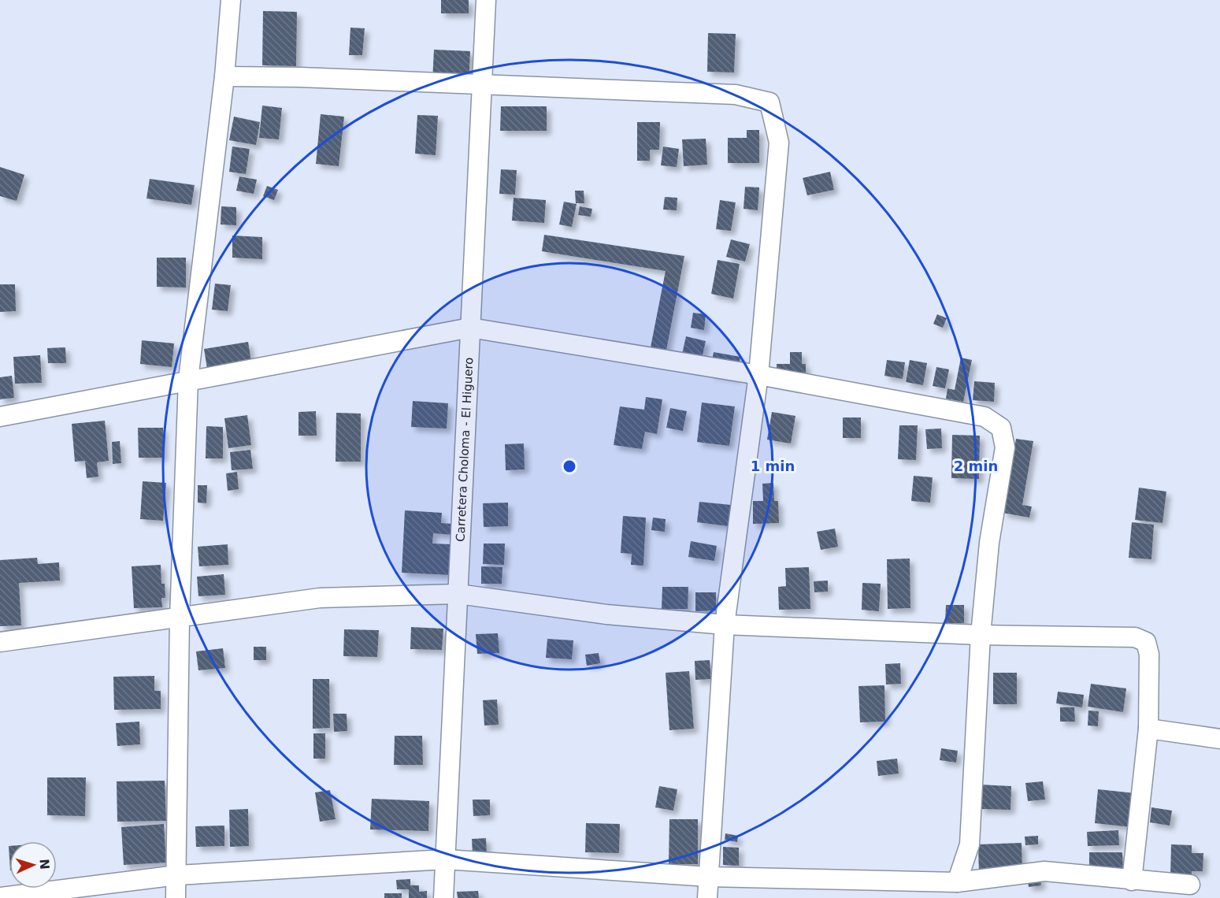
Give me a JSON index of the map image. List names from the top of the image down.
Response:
{
  "streets": {
    "street": ["Carretera Choloma - El Higuero"]
  },
  "north": "right",
  "rings": ["1 min", "2 min"]
}
